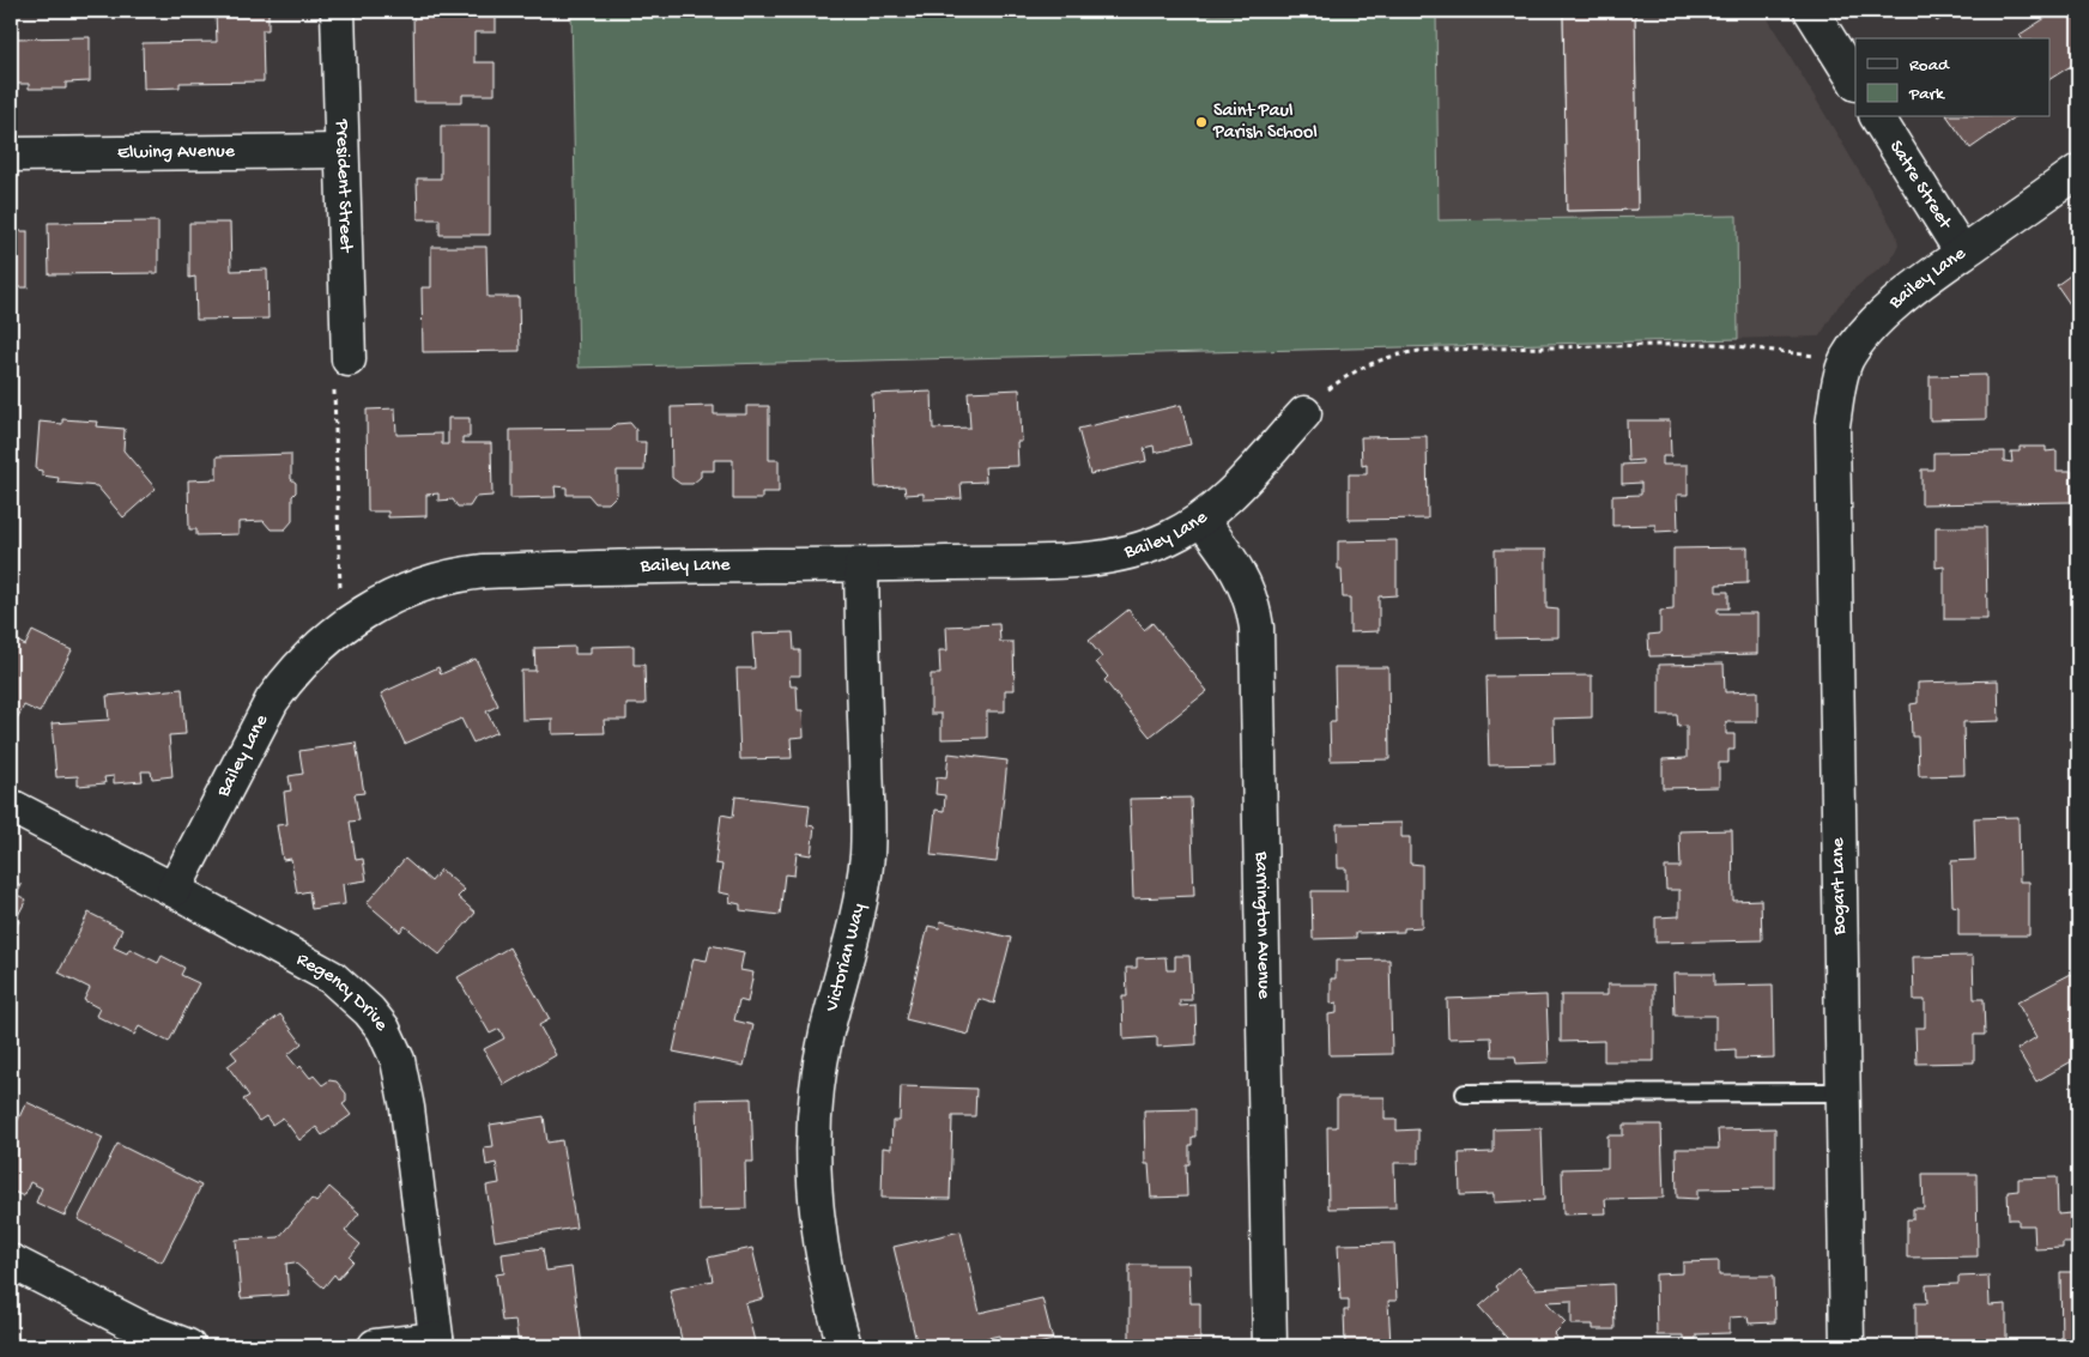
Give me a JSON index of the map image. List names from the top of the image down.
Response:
{
  "streets": {
    "street": [
      "Elwing Avenue",
      "Satre Street",
      "President Street",
      "Bailey Lane",
      "Bogart Lane",
      "Barrington Avenue",
      "Victorian Way",
      "Regency Drive"
    ]
  },
  "crossings": [
    ["Elwing Avenue", "President Street"],
    ["Satre Street", "Bailey Lane"],
    ["Bailey Lane", "Bogart Lane"],
    ["Bailey Lane", "Barrington Avenue"],
    ["Bailey Lane", "Victorian Way"],
    ["Bailey Lane", "Regency Drive"]
  ],
  "places": ["Saint Paul Parish School"],
  "legend": ["Road", "Park"]
}
